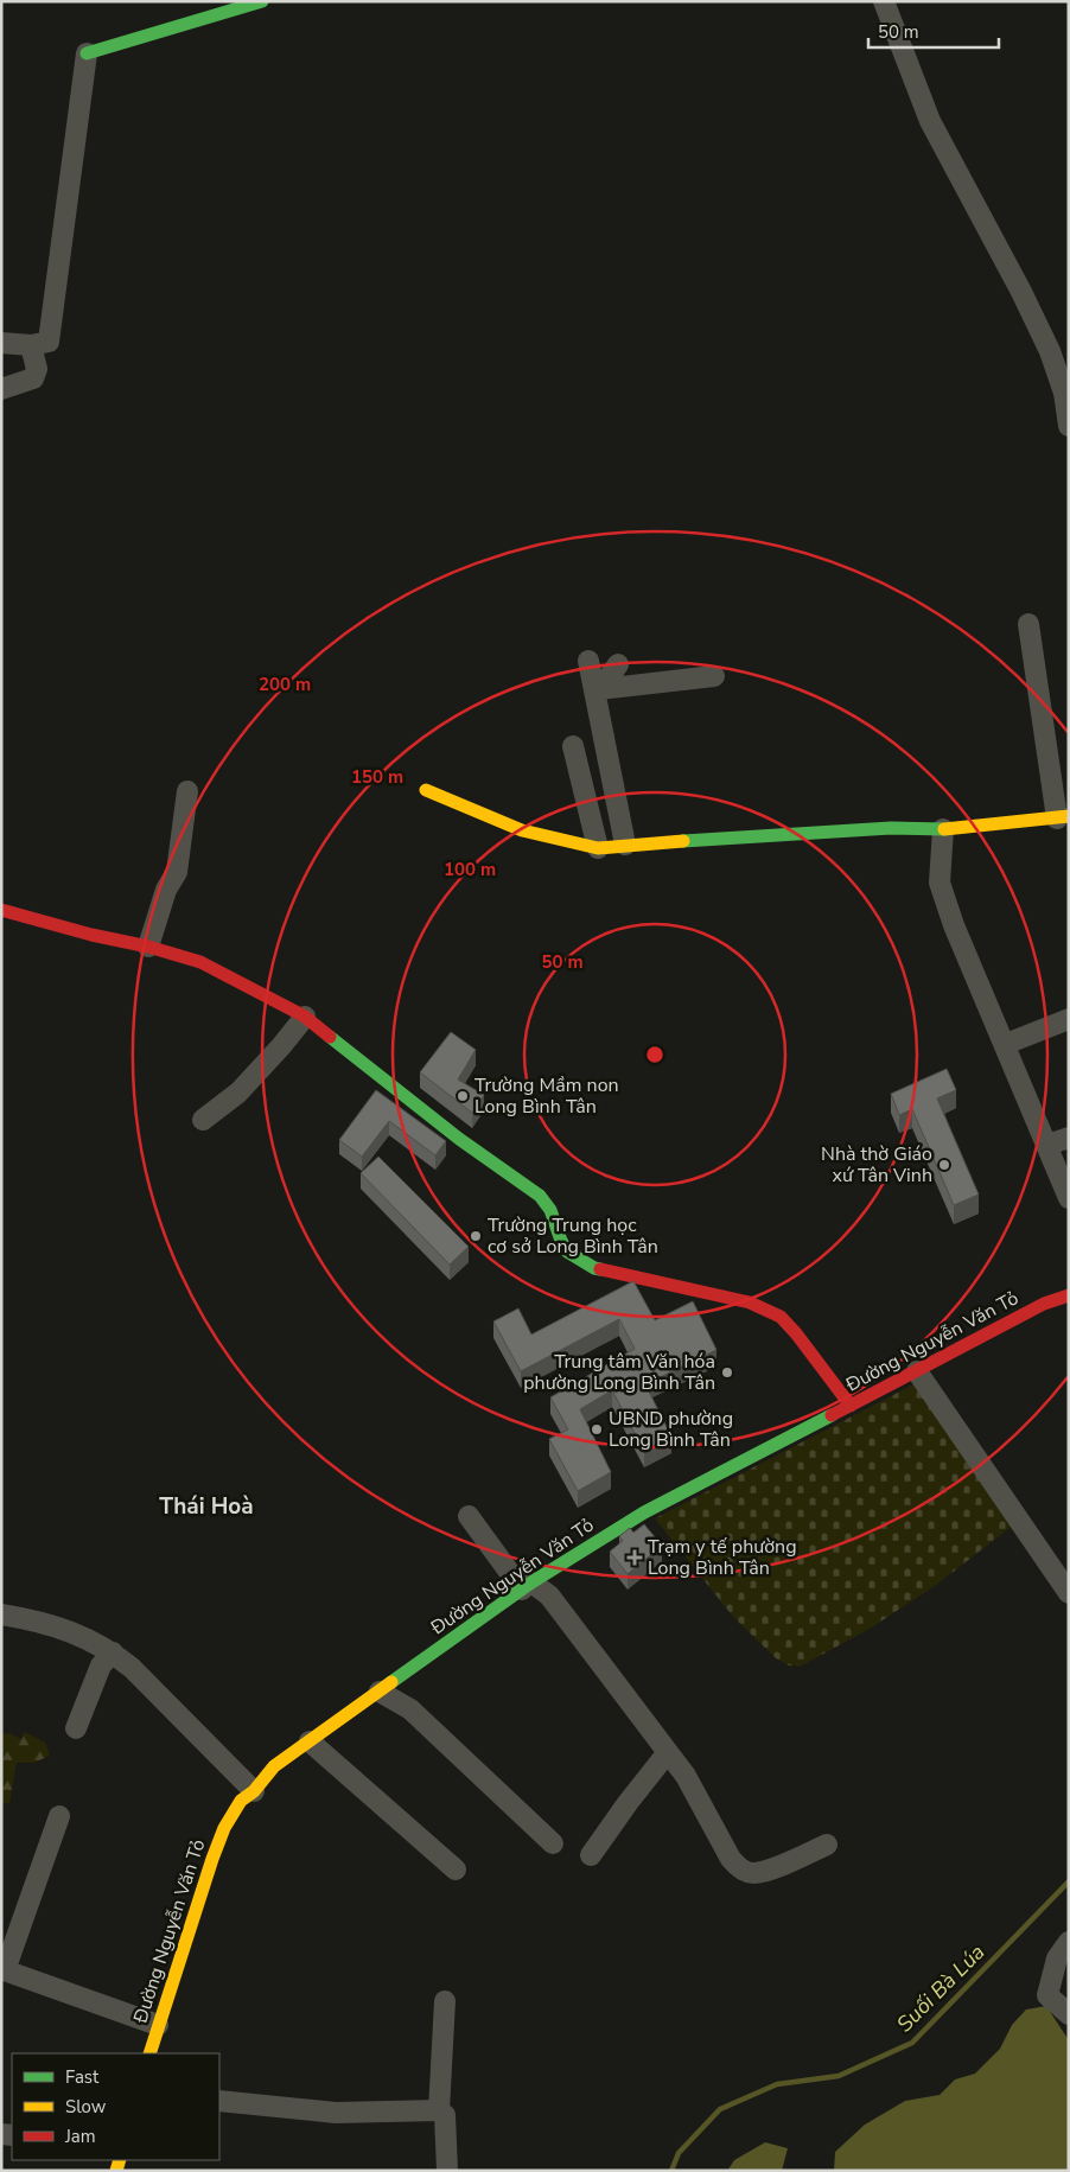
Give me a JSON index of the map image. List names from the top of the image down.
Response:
{
  "streets": {
    "street": ["Đường Nguyễn Văn Tỏ"]
  },
  "districts": ["Thái Hoà"],
  "water": ["Suối Bà Lúa"],
  "places": {
    "other": [
      "Trường Mầm non Long Bình Tân",
      "Nhà thờ Giáo xứ Tân Vinh",
      "Trường Trung học cơ sở Long Bình Tân",
      "Trung tâm Văn hóa phường Long Bình Tân",
      "UBND phường Long Bình Tân"
    ],
    "health": ["Trạm y tế phường Long Bình Tân"]
  },
  "legend": ["Fast", "Slow", "Jam"],
  "scale_bar": "50 m",
  "rings": [
    "200 m",
    "150 m",
    "100 m",
    "50 m"
  ]
}
